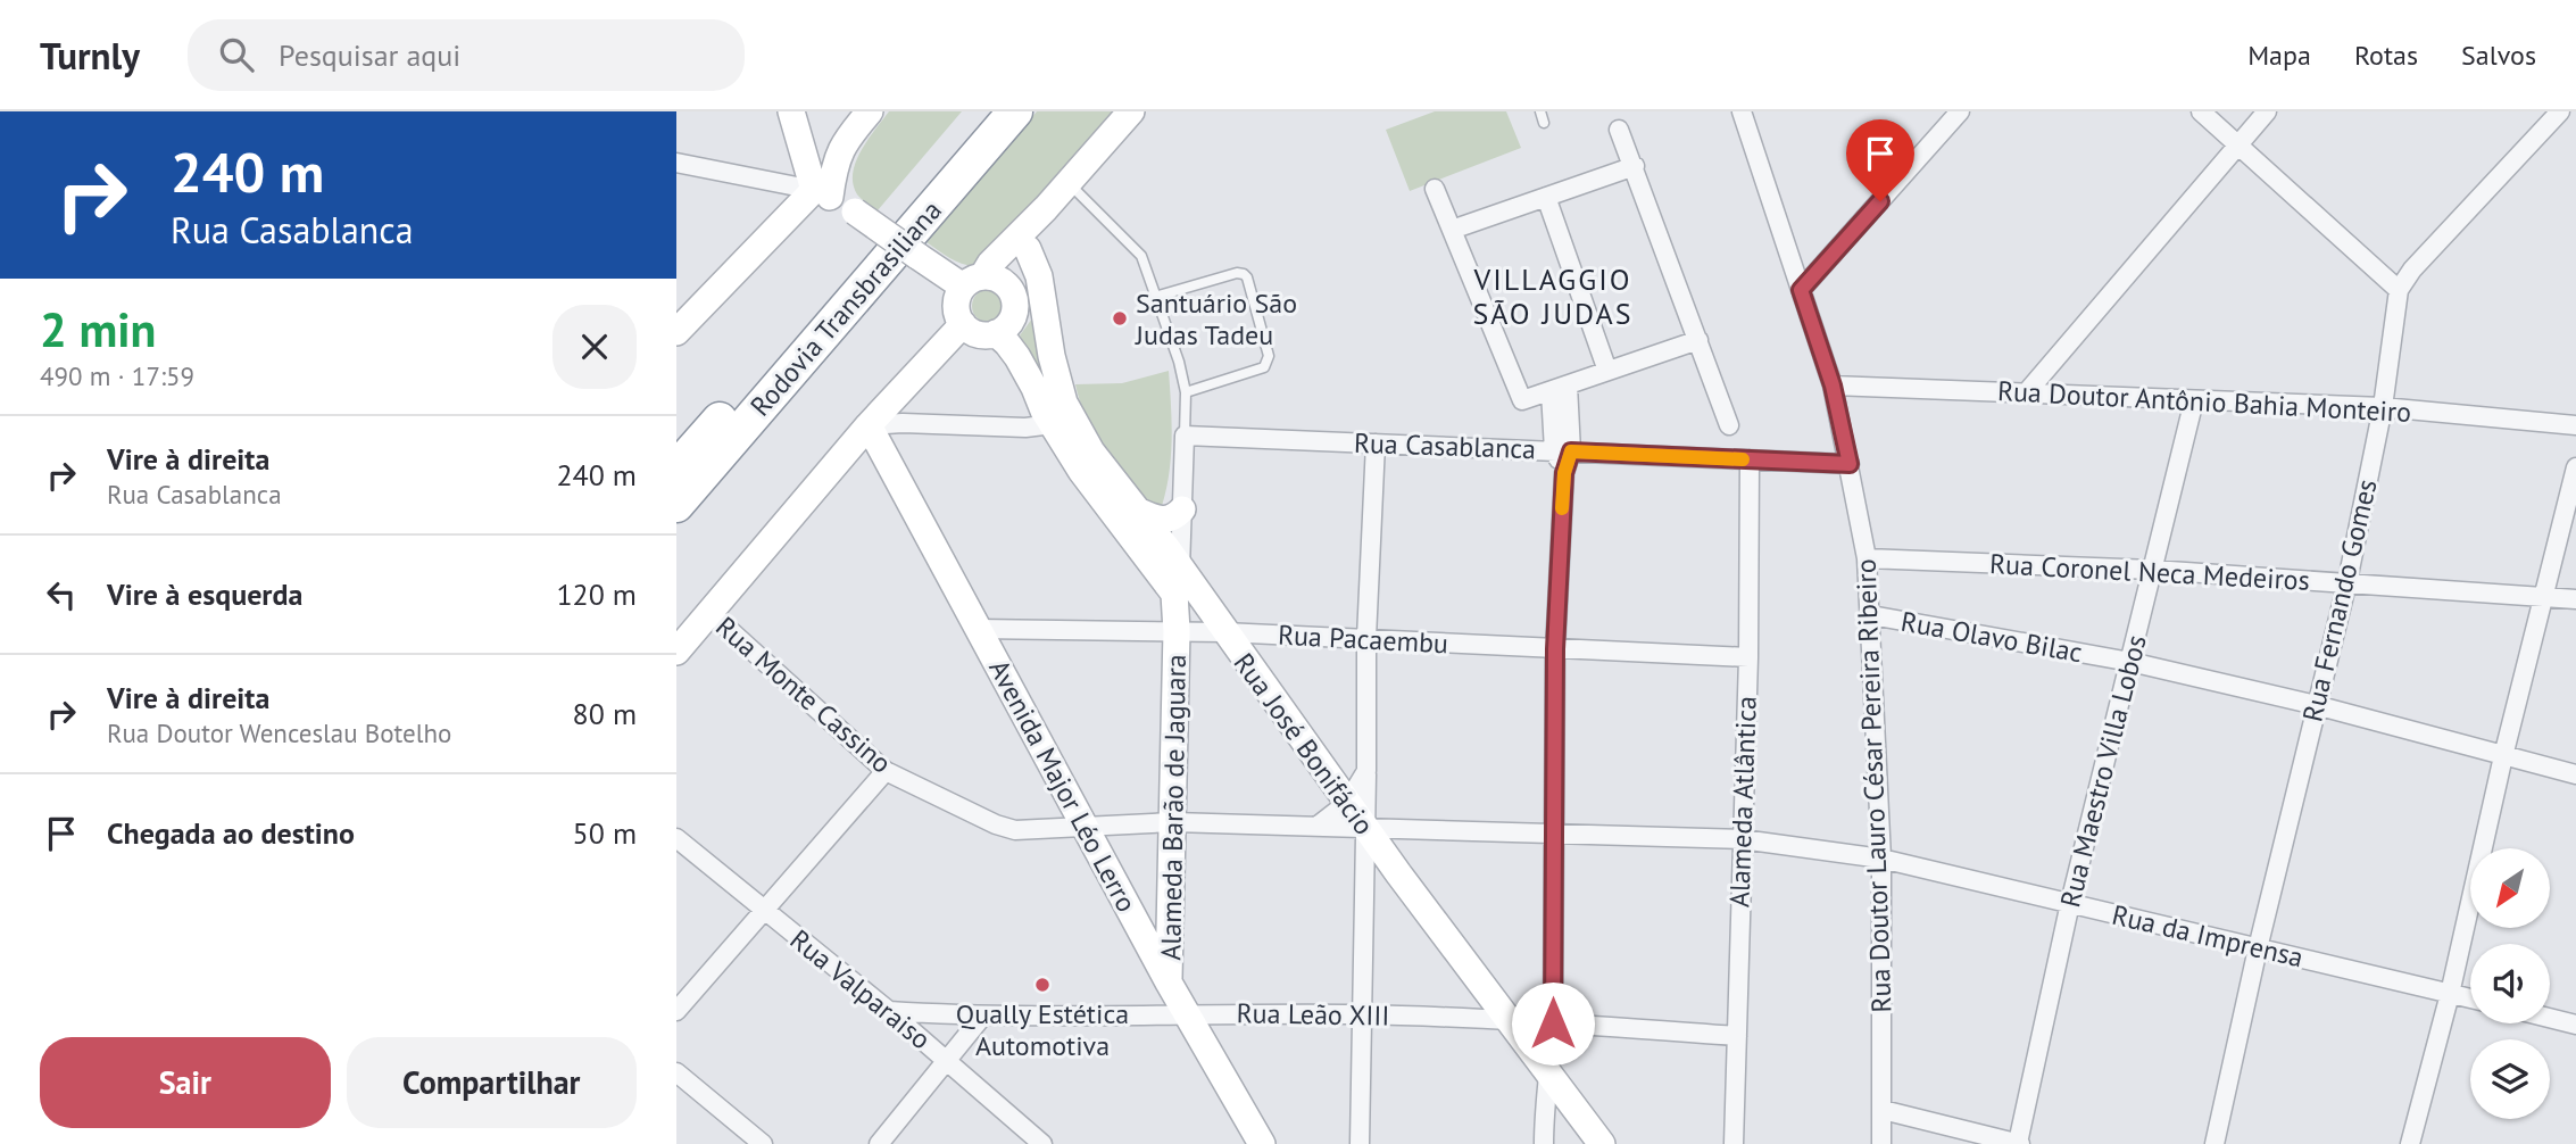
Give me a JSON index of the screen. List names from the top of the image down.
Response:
{
  "streets": {
    "highway": ["Rodovia Transbrasiliana"],
    "street": [
      "Rua Doutor Antônio Bahia Monteiro",
      "Rua Casablanca",
      "Rua Coronel Neca Medeiros",
      "Rua Fernando Gomes",
      "Rua Olavo Bilac",
      "Rua Pacaembu",
      "Rua Monte Cassino",
      "Rua José Bonifácio",
      "Rua Maestro Villa Lobos",
      "Avenida Major Léo Lerro",
      "Rua Doutor Lauro César Pereira Ribeiro",
      "Alameda Atlântica",
      "Alameda Barão de Jaguara",
      "Rua da Imprensa",
      "Rua Valparaiso",
      "Rua Leão XIII"
    ]
  },
  "crossings": [
    ["Rua Doutor Antônio Bahia Monteiro", "Rua Fernando Gomes"],
    ["Rua Doutor Antônio Bahia Monteiro", "Rua Maestro Villa Lobos"],
    ["Rua Doutor Antônio Bahia Monteiro", "Rua Doutor Lauro César Pereira Ribeiro"],
    ["Rua Casablanca", "Rua Doutor Lauro César Pereira Ribeiro"],
    ["Rua Casablanca", "Alameda Atlântica"],
    ["Rua Coronel Neca Medeiros", "Rua Fernando Gomes"],
    ["Rua Coronel Neca Medeiros", "Rua Maestro Villa Lobos"],
    ["Rua Coronel Neca Medeiros", "Rua Doutor Lauro César Pereira Ribeiro"],
    ["Rua Fernando Gomes", "Rua Olavo Bilac"],
    ["Rua Fernando Gomes", "Rua da Imprensa"],
    ["Rua Olavo Bilac", "Rua Maestro Villa Lobos"],
    ["Rua Olavo Bilac", "Rua Doutor Lauro César Pereira Ribeiro"],
    ["Rua Pacaembu", "Rua José Bonifácio"],
    ["Rua Pacaembu", "Avenida Major Léo Lerro"],
    ["Rua Pacaembu", "Alameda Atlântica"],
    ["Rua Pacaembu", "Alameda Barão de Jaguara"],
    ["Rua Monte Cassino", "Rua José Bonifácio"],
    ["Rua Monte Cassino", "Avenida Major Léo Lerro"],
    ["Rua Monte Cassino", "Alameda Atlântica"],
    ["Rua Monte Cassino", "Alameda Barão de Jaguara"],
    ["Rua Monte Cassino", "Rua da Imprensa"],
    ["Rua José Bonifácio", "Alameda Barão de Jaguara"],
    ["Rua José Bonifácio", "Rua Leão XIII"],
    ["Rua Maestro Villa Lobos", "Rua da Imprensa"],
    ["Avenida Major Léo Lerro", "Alameda Barão de Jaguara"],
    ["Avenida Major Léo Lerro", "Rua Leão XIII"],
    ["Rua Doutor Lauro César Pereira Ribeiro", "Rua da Imprensa"],
    ["Alameda Atlântica", "Rua da Imprensa"],
    ["Alameda Atlântica", "Rua Leão XIII"],
    ["Rua Valparaiso", "Rua Leão XIII"]
  ],
  "districts": ["VILLAGGIO SÃO JUDAS"],
  "places": ["Santuário São Judas Tadeu", "Qually Estética Automotiva"],
  "north": "bottom left",
  "page": {
    "header": "Turnly",
    "search": "Pesquisar aqui",
    "nav": ["Mapa", "Rotas", "Salvos"],
    "turn": ["240 m", "Rua Casablanca"],
    "heading": ["2 min", "490 m · 17:59"],
    "list": [
      {
        "name": "Vire à direita",
        "note": "Rua Casablanca",
        "value": "240 m"
      },
      {
        "name": "Vire à esquerda",
        "value": "120 m"
      },
      {
        "name": "Vire à direita",
        "note": "Rua Doutor Wenceslau Botelho",
        "value": "80 m"
      },
      {
        "name": "Chegada ao destino",
        "value": "50 m"
      }
    ],
    "buttons": ["Sair", "Compartilhar"]
  }
}
